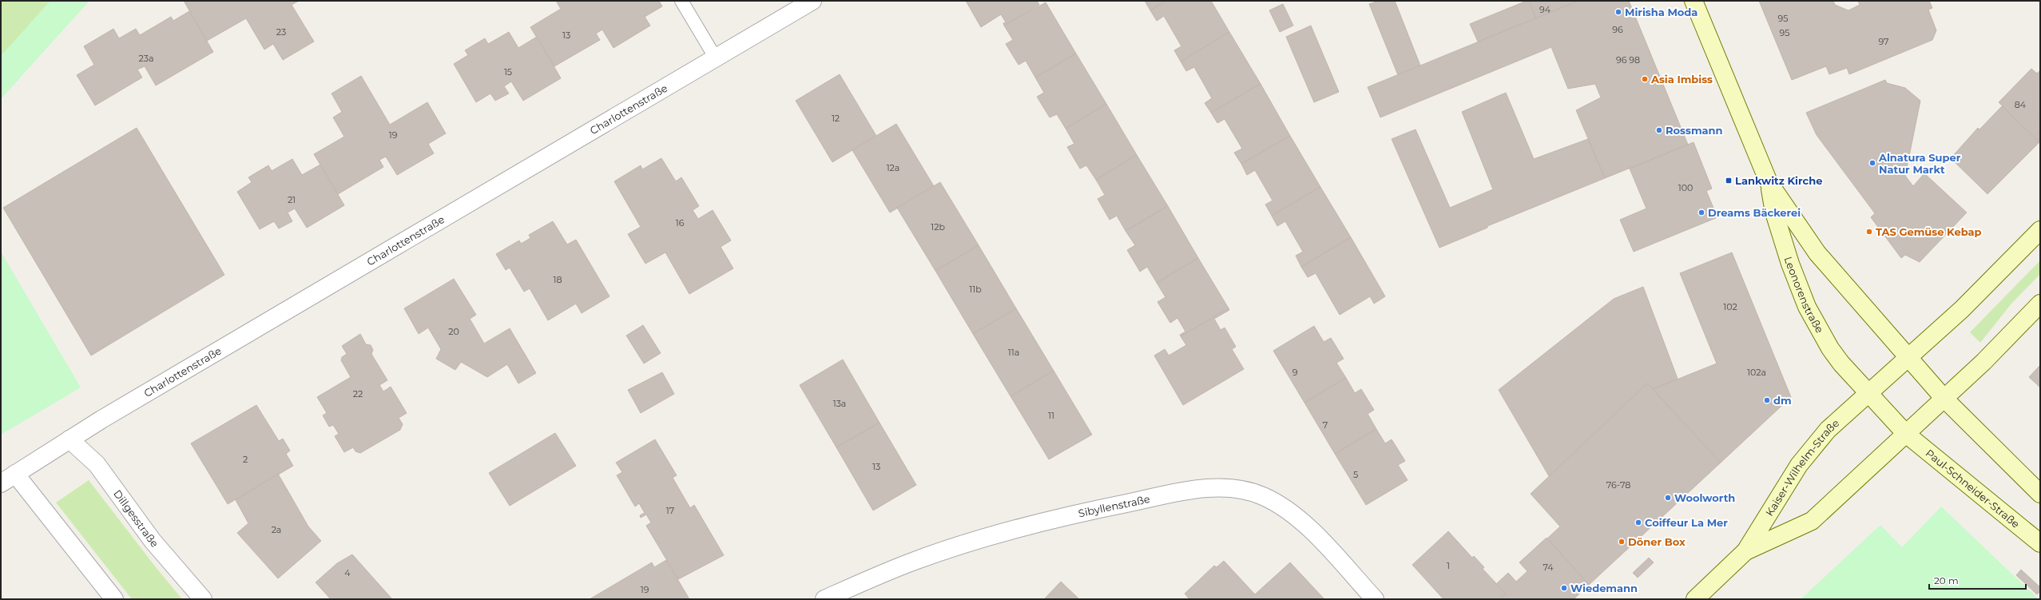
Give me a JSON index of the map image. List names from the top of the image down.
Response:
{
  "streets": {
    "main road": ["Leonorenstraße", "Kaiser-Wilhelm-Straße", "Paul-Schneider-Straße"],
    "street": ["Charlottenstraße", "Sibyllenstraße", "Dillgesstraße"]
  },
  "crossings": [
    ["Charlottenstraße", "Dillgesstraße"],
    ["Leonorenstraße", "Kaiser-Wilhelm-Straße"],
    ["Kaiser-Wilhelm-Straße", "Paul-Schneider-Straße"]
  ],
  "places": {
    "other": [
      "Mirisha Moda",
      "Asia Imbiss",
      "Rossmann",
      "Alnatura Super Natur Markt",
      "Dreams Bäckerei",
      "TAS Gemüse Kebap",
      "dm",
      "Woolworth",
      "Coiffeur La Mer",
      "Döner Box",
      "Wiedemann"
    ],
    "transit": ["Lankwitz Kirche"]
  },
  "house_numbers": [
    "94",
    "95",
    "96",
    "23",
    "95",
    "13",
    "97",
    "23a",
    "96 98",
    "15",
    "84",
    "12",
    "19",
    "12a",
    "100",
    "21",
    "16",
    "12b",
    "18",
    "11b",
    "102",
    "20",
    "11a",
    "9",
    "102a",
    "22",
    "13a",
    "11",
    "7",
    "2",
    "13",
    "5",
    "76-78",
    "17",
    "2a",
    "1",
    "74",
    "4",
    "19"
  ],
  "scale_bar": "20 m"
}
